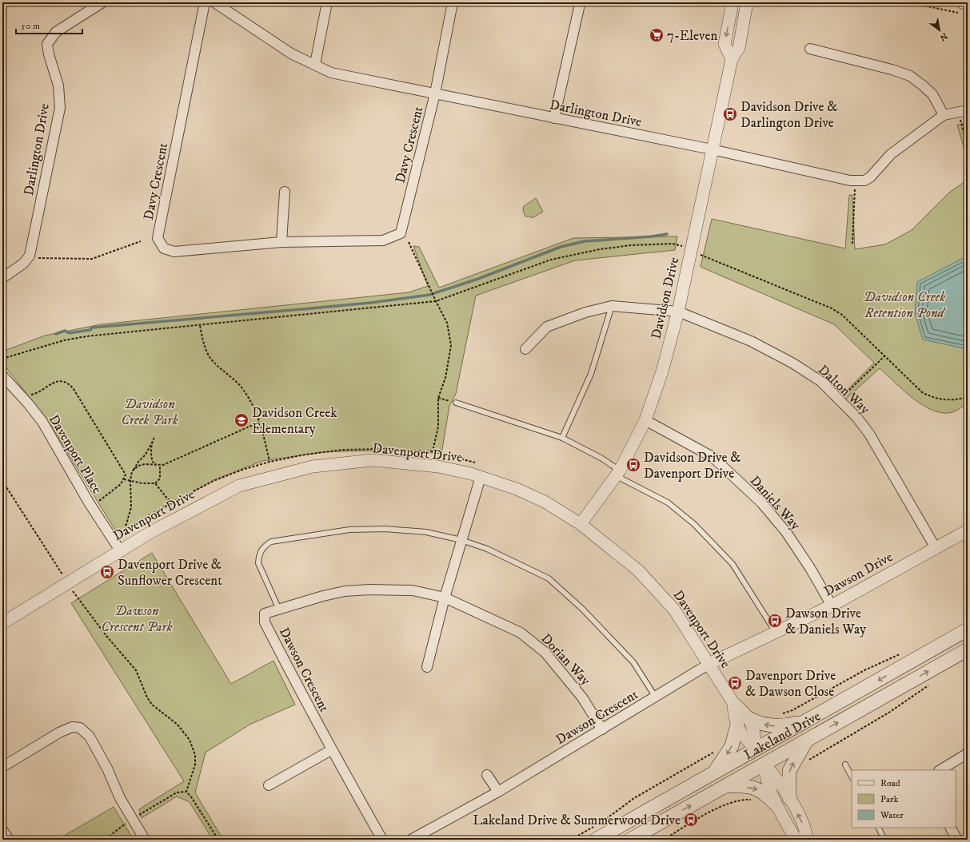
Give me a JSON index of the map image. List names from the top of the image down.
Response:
{
  "streets": {
    "main road": ["Lakeland Drive"],
    "street": [
      "Darlington Drive",
      "Davy Crescent",
      "Davidson Drive",
      "Dalton Way",
      "Davenport Drive",
      "Davenport Place",
      "Daniels Way",
      "Dawson Drive",
      "Dorian Way",
      "Dawson Crescent"
    ]
  },
  "crossings": [
    ["Darlington Drive", "Davy Crescent"],
    ["Darlington Drive", "Davidson Drive"],
    ["Davidson Drive", "Dalton Way"],
    ["Davidson Drive", "Davenport Drive"],
    ["Davidson Drive", "Daniels Way"],
    ["Dalton Way", "Dawson Drive"],
    ["Davenport Drive", "Davenport Place"],
    ["Davenport Drive", "Dawson Drive"],
    ["Davenport Drive", "Dawson Crescent"],
    ["Davenport Drive", "Lakeland Drive"],
    ["Daniels Way", "Dawson Drive"],
    ["Dawson Drive", "Dawson Crescent"],
    ["Dorian Way", "Dawson Crescent"]
  ],
  "parks": ["Davidson Creek Retention Pond", "Davidson Creek Park", "Dawson Crescent Park"],
  "places": {
    "supermarket": ["7-Eleven"],
    "bus stop": [
      "Davidson Drive & Darlington Drive",
      "Davidson Drive & Davenport Drive",
      "Davenport Drive & Sunflower Crescent",
      "Dawson Drive & Daniels Way",
      "Davenport Drive & Dawson Close",
      "Lakeland Drive & Summerwood Drive"
    ],
    "school or university": ["Davidson Creek Elementary"]
  },
  "legend": ["Road", "Park", "Water"],
  "scale_bar": "50 m",
  "north": "bottom right"
}
